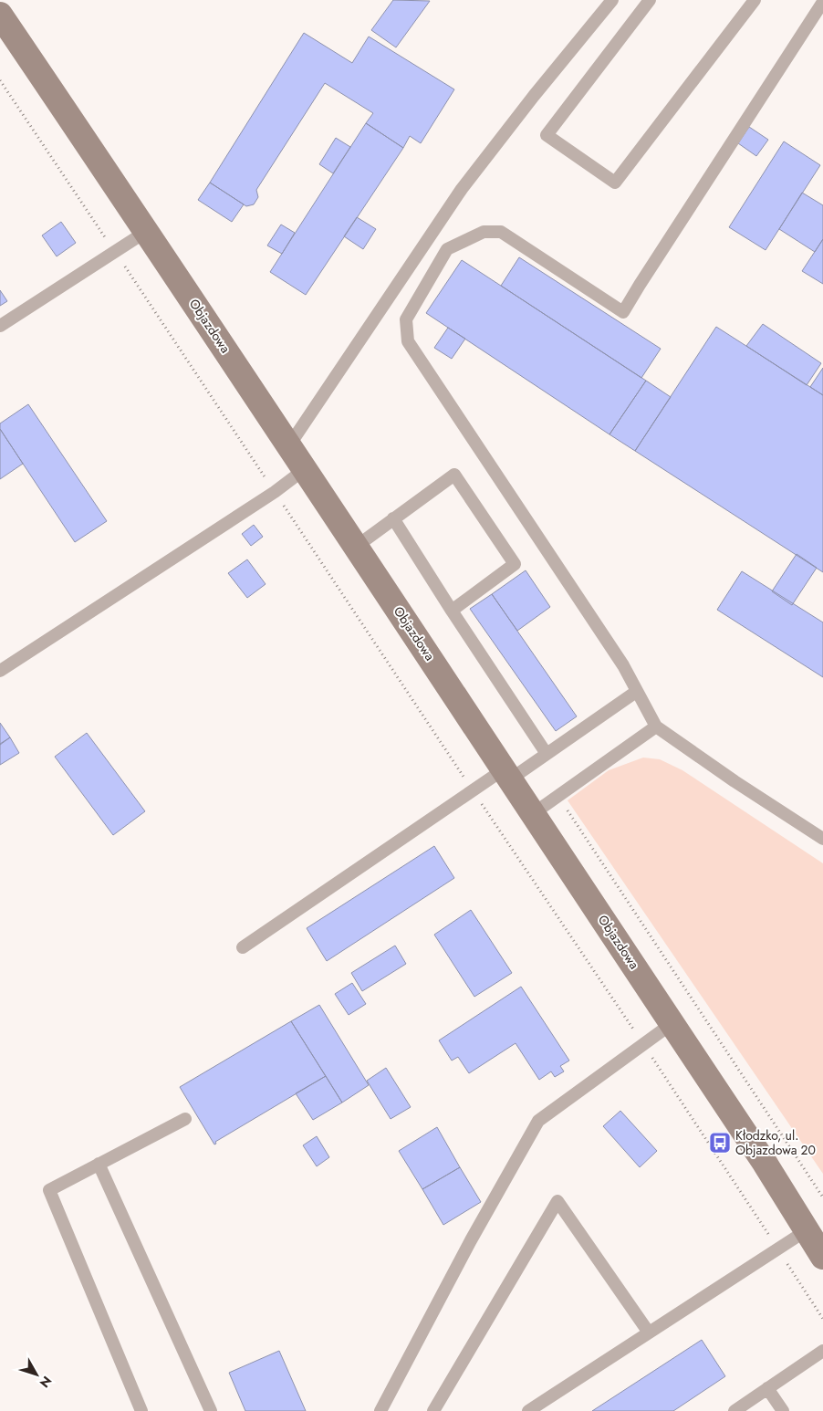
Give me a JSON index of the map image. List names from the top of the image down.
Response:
{
  "streets": {
    "street": ["Objazdowa"]
  },
  "places": {
    "bus stop": ["Kłodzko, ul. Objazdowa 20"]
  },
  "north": "bottom right"
}
